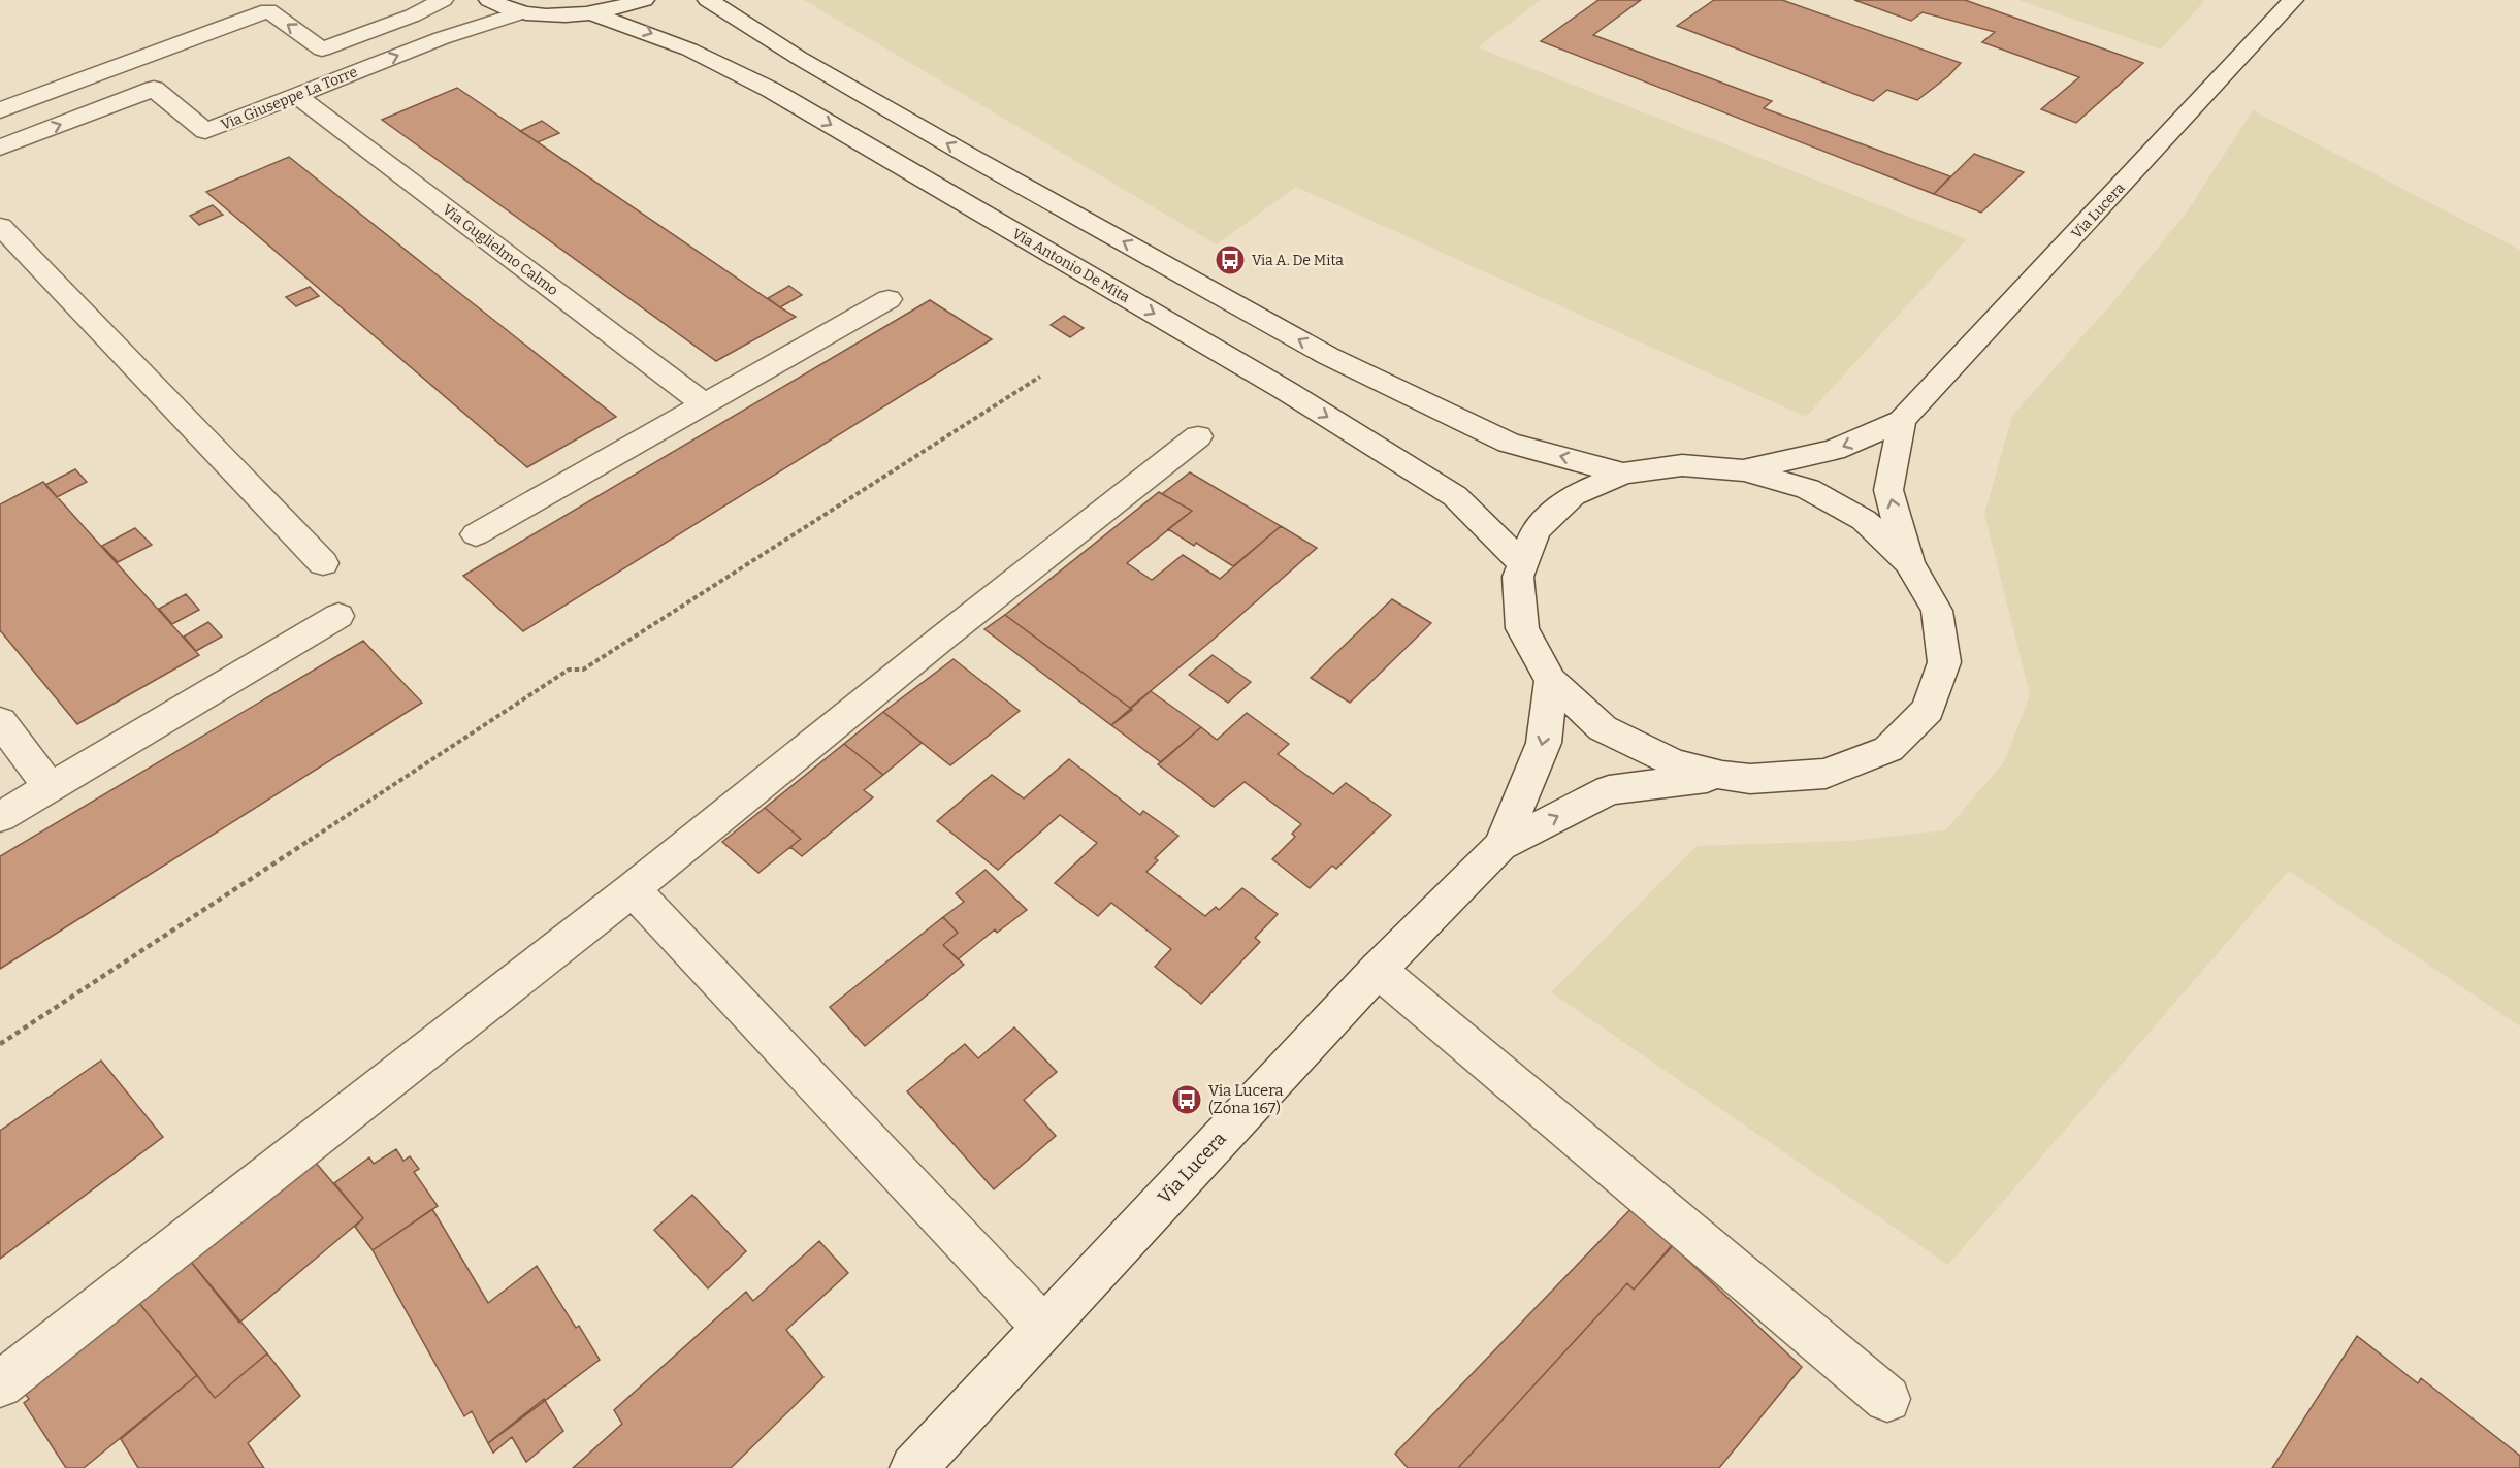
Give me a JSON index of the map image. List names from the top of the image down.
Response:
{
  "streets": {
    "main road": [
      "Via Giuseppe La Torre",
      "Via Lucera",
      "Via Guglielmo Calmo",
      "Via Antonio De Mita"
    ]
  },
  "crossings": [
    ["Via Giuseppe La Torre", "Via Guglielmo Calmo"]
  ],
  "places": {
    "bus stop": ["Via A. De Mita", "Via Lucera (Zona 167)"]
  }
}
